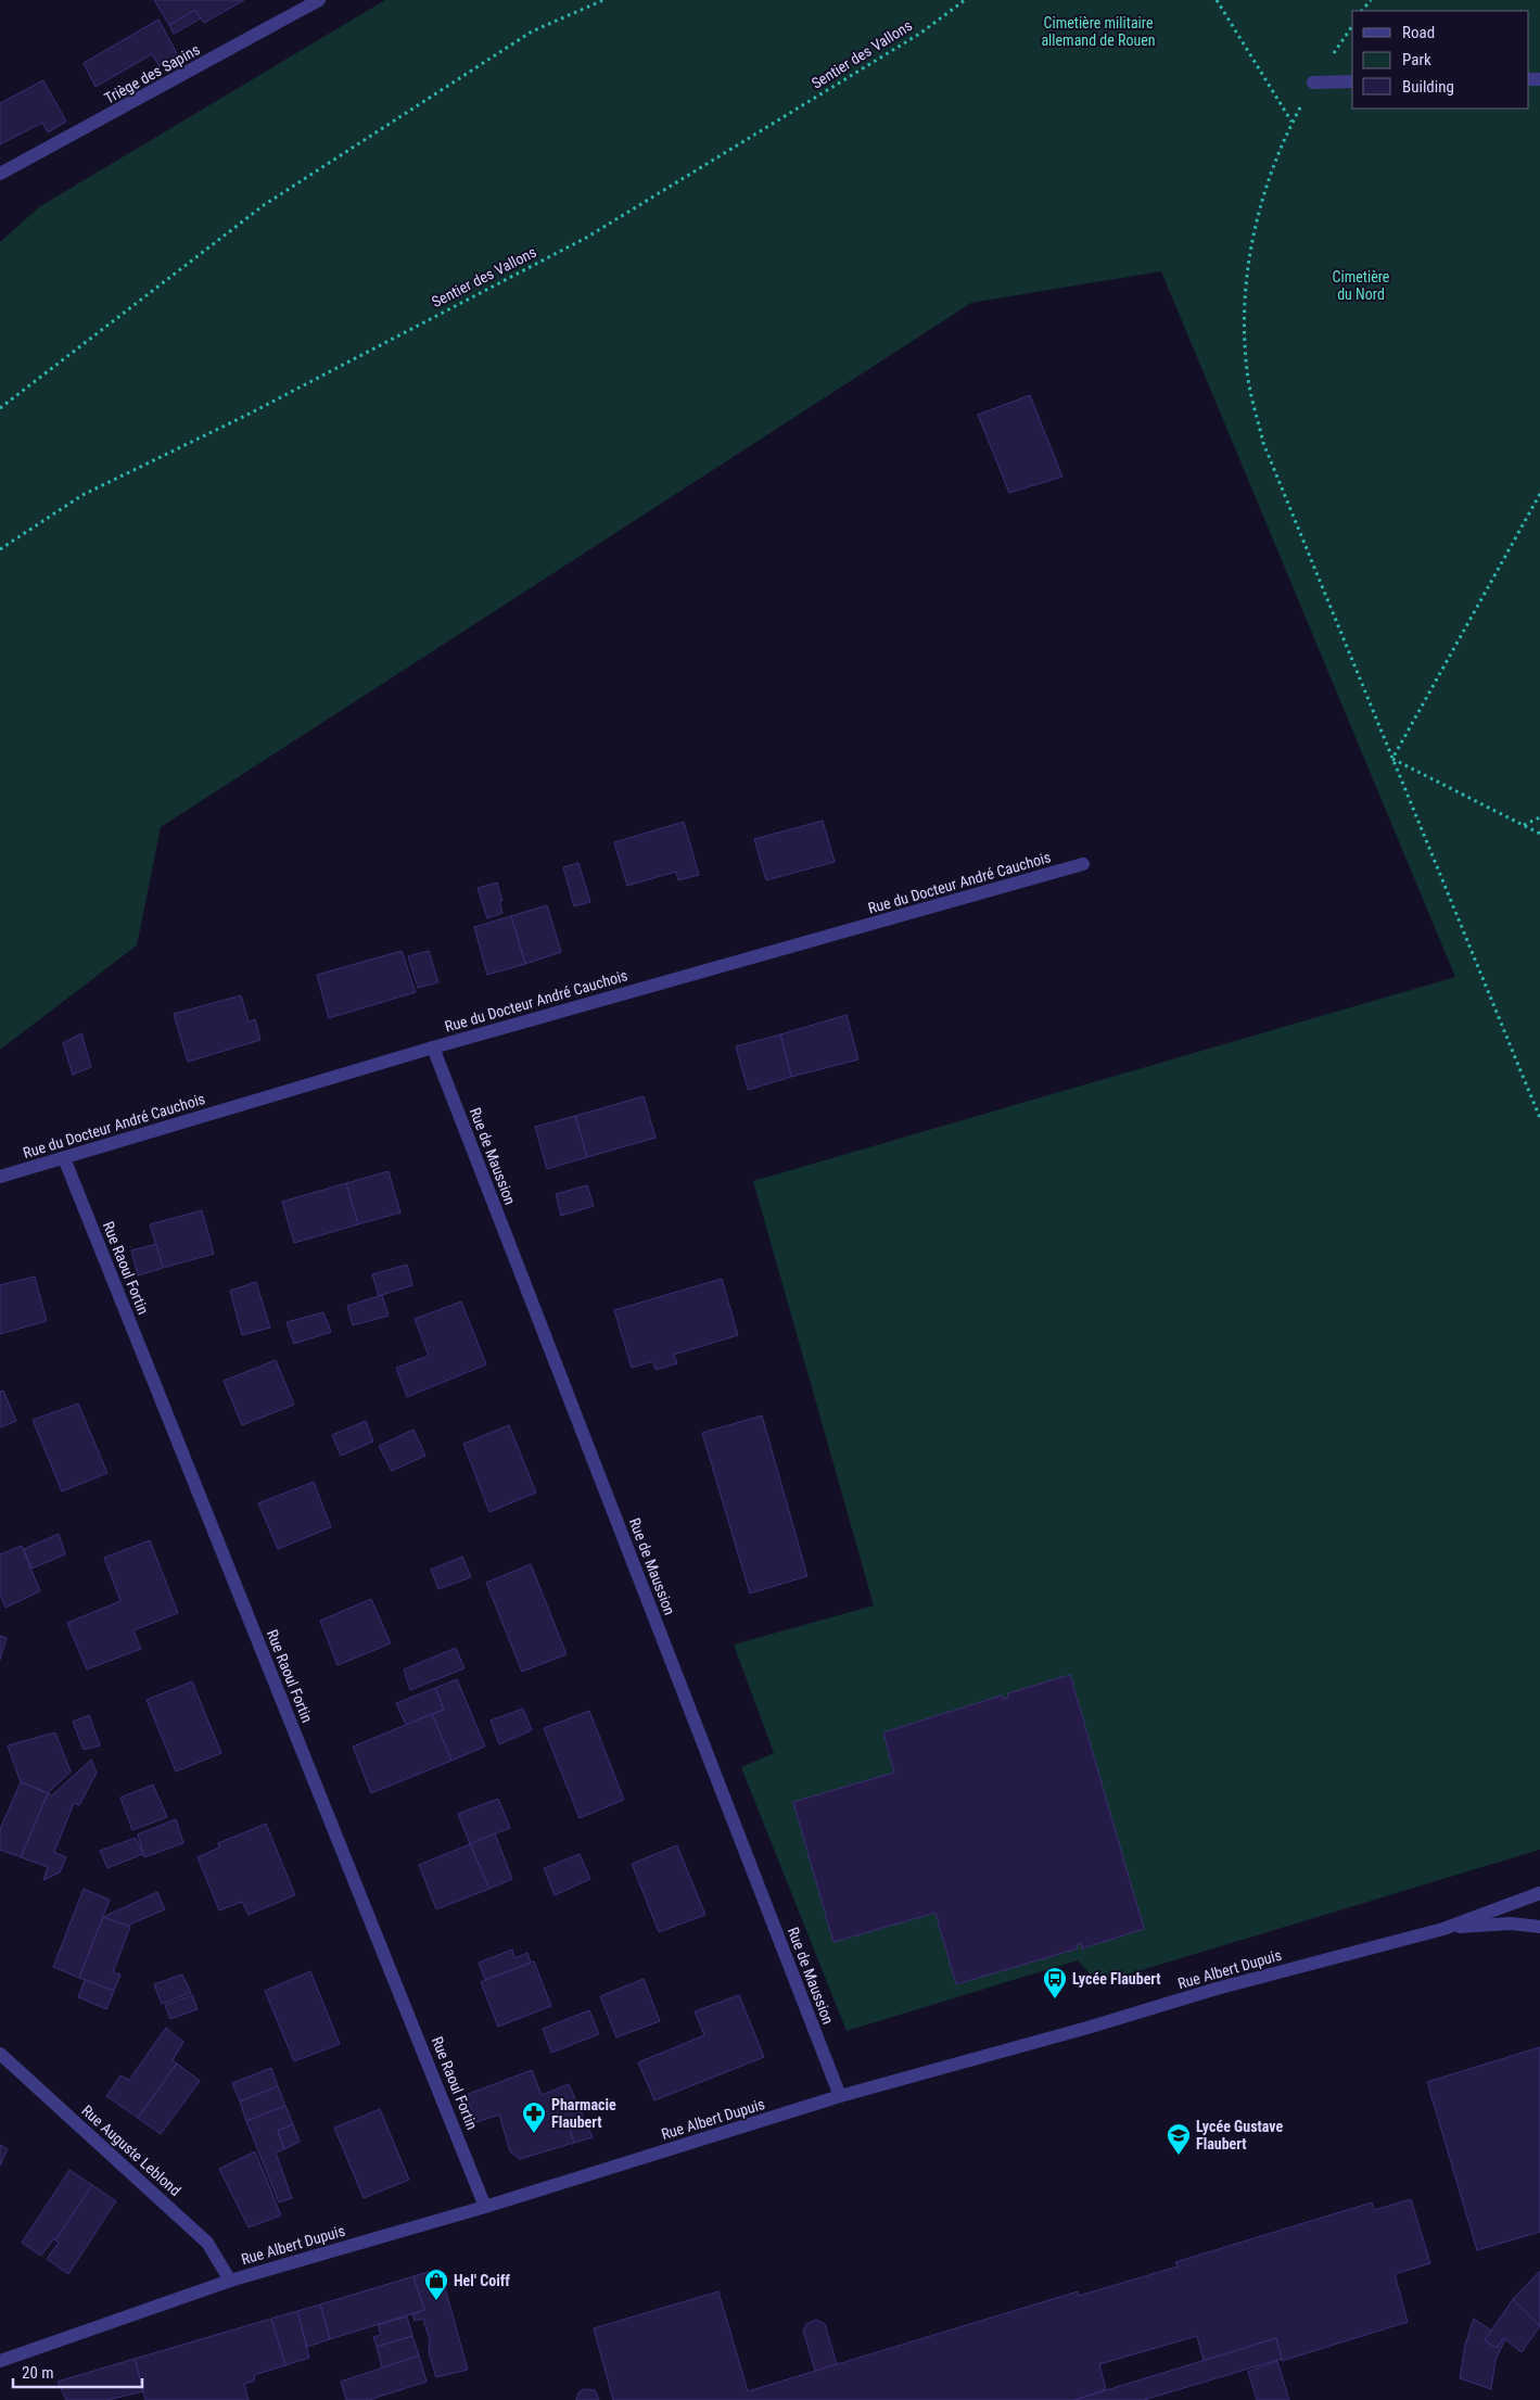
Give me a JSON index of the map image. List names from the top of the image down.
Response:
{
  "streets": {
    "street": [
      "Triège des Sapins",
      "Rue du Docteur André Cauchois",
      "Rue de Maussion",
      "Rue Raoul Fortin",
      "Rue Albert Dupuis",
      "Rue Auguste Leblond"
    ],
    "path": ["Sentier des Vallons"]
  },
  "crossings": [
    ["Rue du Docteur André Cauchois", "Rue de Maussion"],
    ["Rue du Docteur André Cauchois", "Rue Raoul Fortin"],
    ["Rue de Maussion", "Rue Albert Dupuis"],
    ["Rue Raoul Fortin", "Rue Albert Dupuis"],
    ["Rue Albert Dupuis", "Rue Auguste Leblond"]
  ],
  "parks": ["Cimetière militaire allemand de Rouen", "Cimetière du Nord"],
  "places": {
    "bus stop": ["Lycée Flaubert"],
    "pharmacy": ["Pharmacie Flaubert"],
    "school or university": ["Lycée Gustave Flaubert"],
    "shop": ["Hel' Coiff"]
  },
  "legend": ["Road", "Park", "Building"],
  "scale_bar": "20 m"
}
